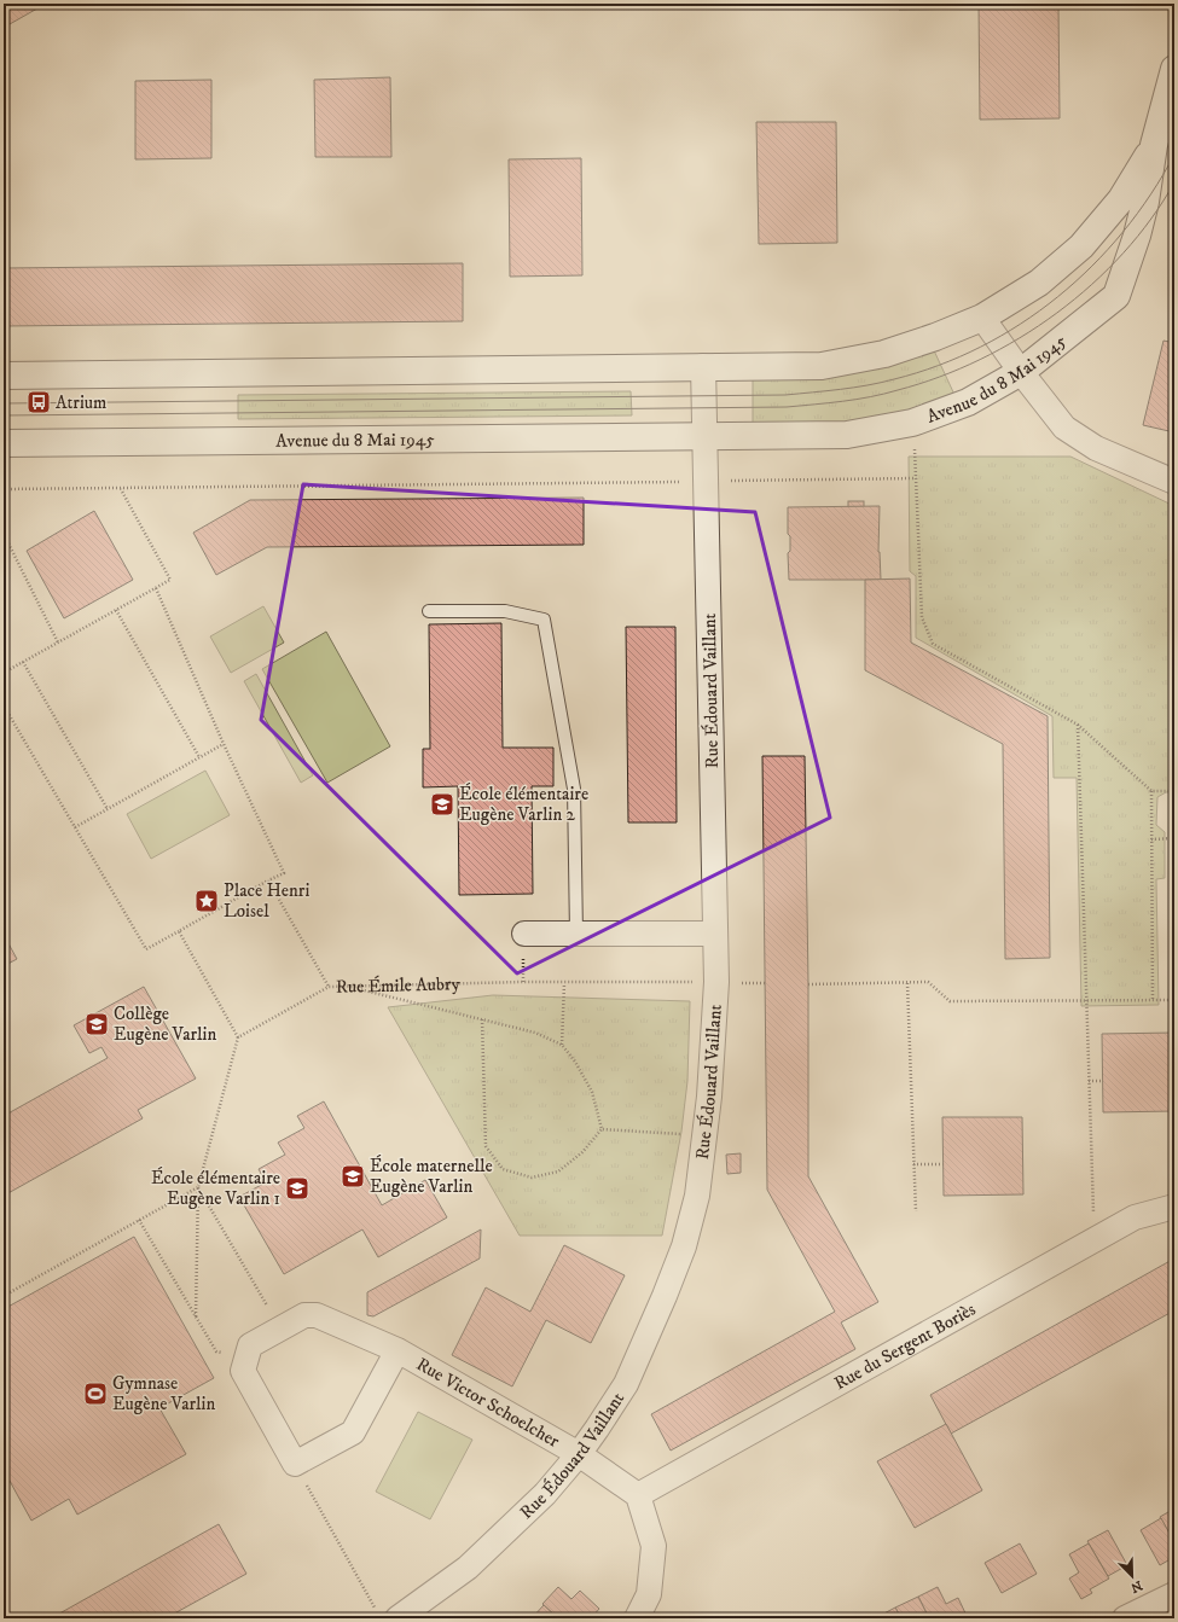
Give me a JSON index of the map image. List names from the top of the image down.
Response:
{
  "streets": {
    "street": [
      "Avenue du 8 Mai 1945",
      "Rue Édouard Vaillant",
      "Rue du Sergent Boriès",
      "Rue Victor Schoelcher"
    ],
    "path": ["Rue Émile Aubry"]
  },
  "crossings": [
    ["Avenue du 8 Mai 1945", "Rue Édouard Vaillant"],
    ["Rue Édouard Vaillant", "Rue Émile Aubry"],
    ["Rue Édouard Vaillant", "Rue Victor Schoelcher"],
    ["Rue du Sergent Boriès", "Rue Victor Schoelcher"]
  ],
  "places": {
    "bus stop": ["Atrium"],
    "school or university": [
      "École élémentaire Eugène Varlin 2",
      "Collège Eugène Varlin",
      "École maternelle Eugène Varlin",
      "École élémentaire Eugène Varlin 1"
    ],
    "place": ["Place Henri Loisel"],
    "sports": ["Gymnase Eugène Varlin"]
  },
  "north": "bottom right"
}
